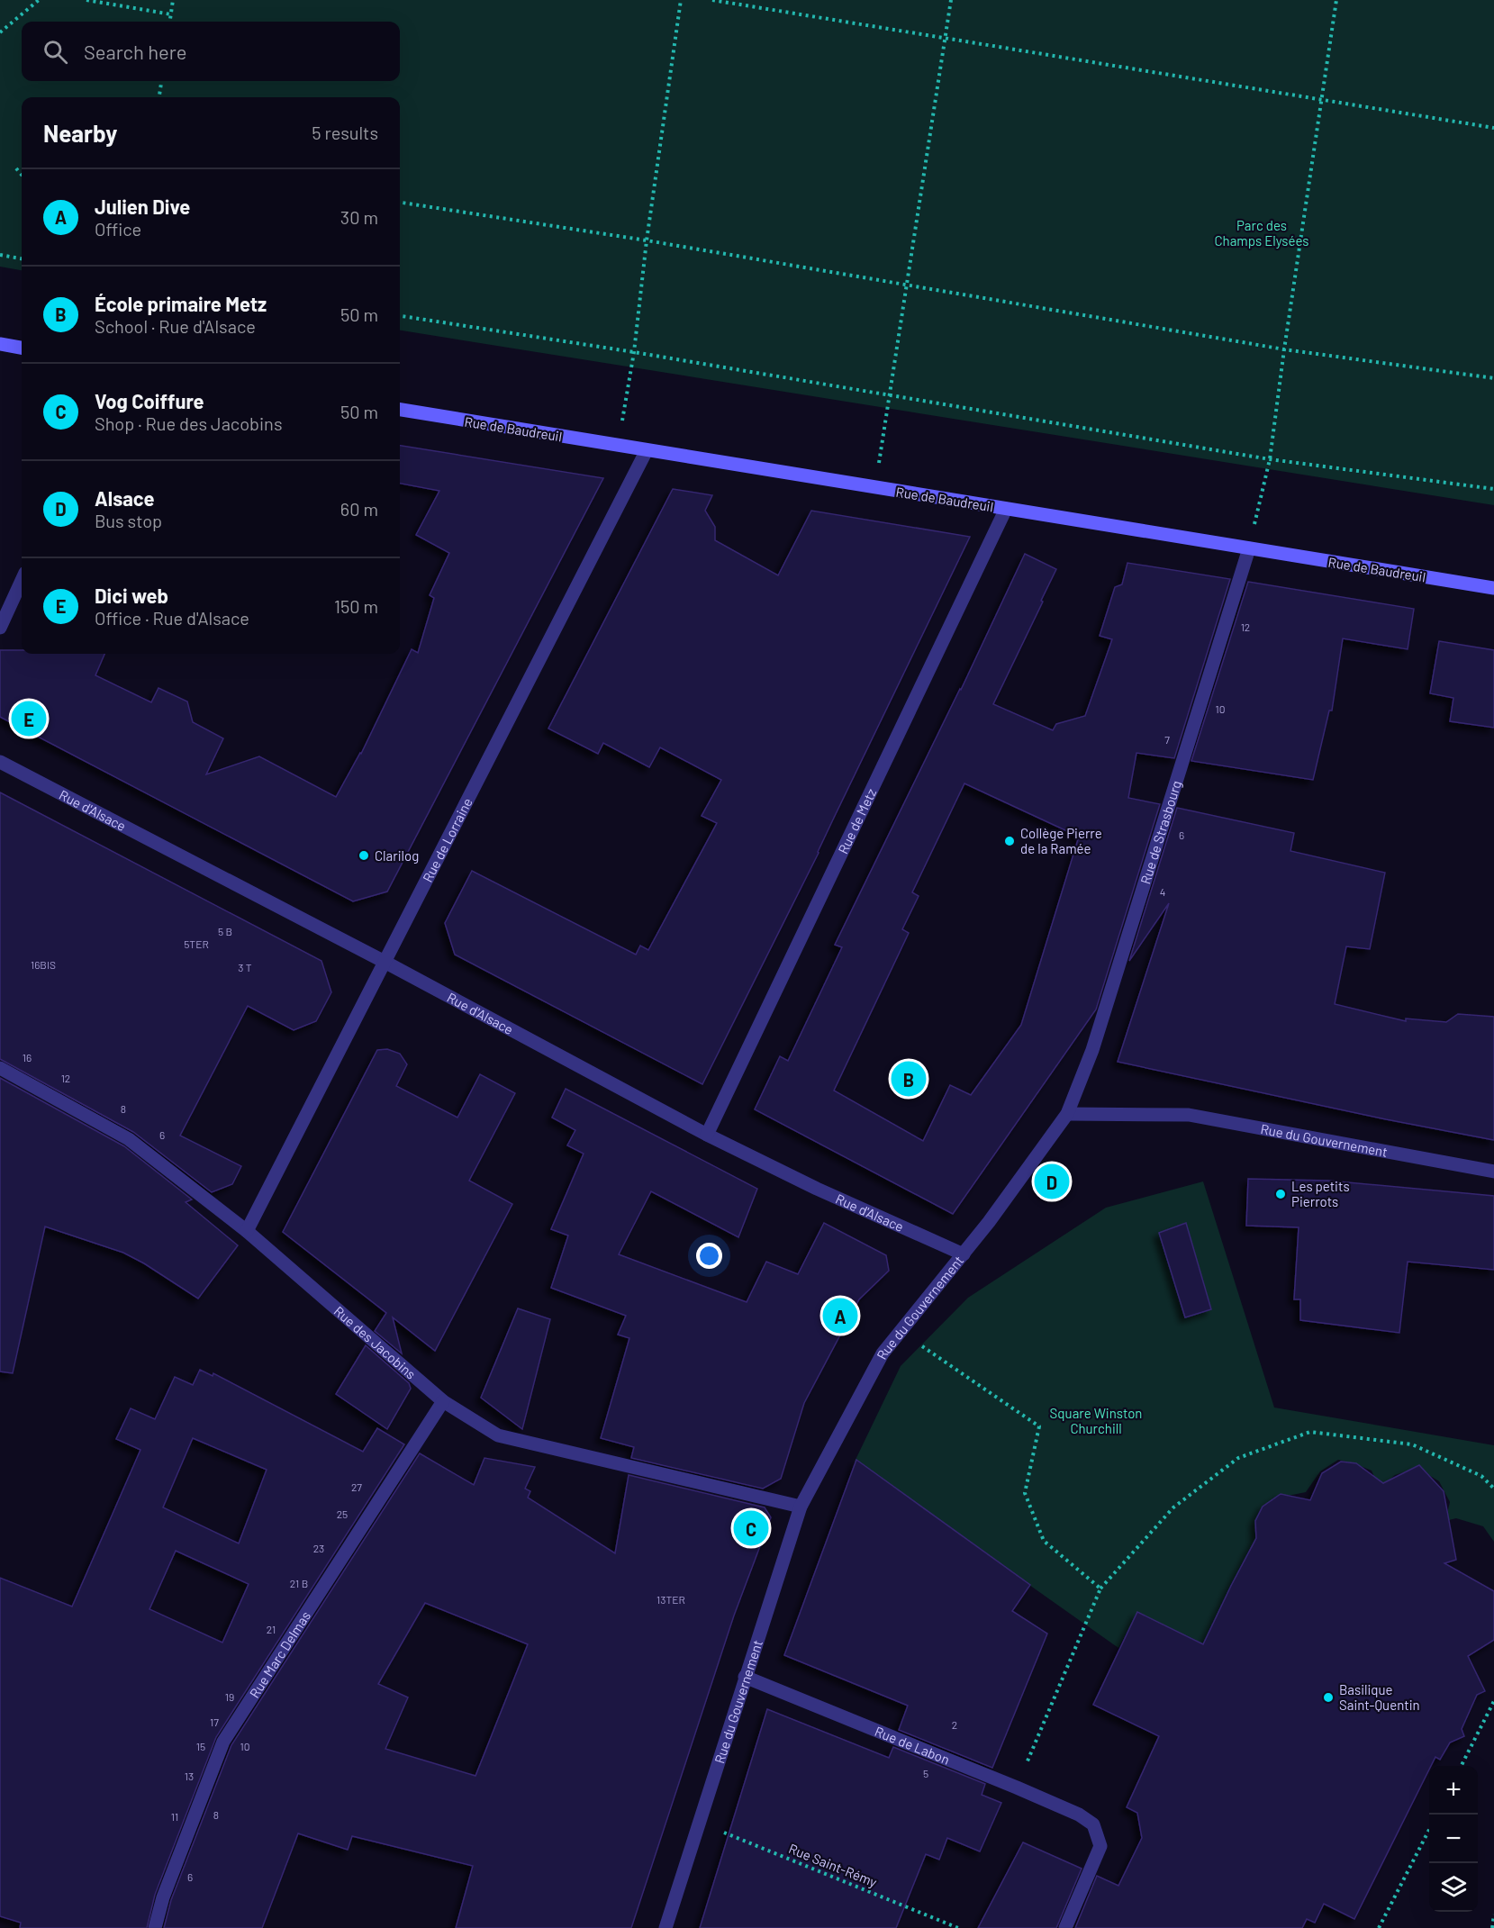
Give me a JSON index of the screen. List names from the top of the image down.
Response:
{
  "streets": {
    "main road": ["Rue de Baudreuil"],
    "street": [
      "Rue d'Alsace",
      "Rue de Metz",
      "Rue de Strasbourg",
      "Rue de Lorraine",
      "Rue du Gouvernement",
      "Rue des Jacobins",
      "Rue Marc Delmas",
      "Rue de Labon"
    ],
    "path": ["Rue Saint-Rémy"]
  },
  "crossings": [
    ["Rue de Baudreuil", "Rue de Metz"],
    ["Rue de Baudreuil", "Rue de Strasbourg"],
    ["Rue de Baudreuil", "Rue de Lorraine"],
    ["Rue d'Alsace", "Rue de Metz"],
    ["Rue d'Alsace", "Rue de Lorraine"],
    ["Rue d'Alsace", "Rue du Gouvernement"],
    ["Rue de Strasbourg", "Rue du Gouvernement"],
    ["Rue de Lorraine", "Rue des Jacobins"],
    ["Rue du Gouvernement", "Rue des Jacobins"],
    ["Rue du Gouvernement", "Rue de Labon"],
    ["Rue du Gouvernement", "Rue Saint-Rémy"],
    ["Rue des Jacobins", "Rue Marc Delmas"]
  ],
  "parks": ["Parc des Champs Elysées", "Square Winston Churchill"],
  "places": [
    "Collège Pierre de la Ramée",
    "Clarilog",
    "Les petits Pierrots",
    "Basilique Saint-Quentin"
  ],
  "house_numbers": [
    "12",
    "10",
    "7",
    "6",
    "4",
    "5 B",
    "5TER",
    "16BIS",
    "3 T",
    "16",
    "12",
    "8",
    "6",
    "27",
    "25",
    "23",
    "21 B",
    "13TER",
    "21",
    "19",
    "17",
    "2",
    "15",
    "10",
    "5",
    "13",
    "8",
    "11",
    "6"
  ],
  "page": {
    "search": "Search here",
    "heading": ["Nearby", "5 results"],
    "list": [
      {
        "mark": "A",
        "name": "Julien Dive",
        "note": "Office",
        "value": "30 m"
      },
      {
        "mark": "B",
        "name": "École primaire Metz",
        "note": "School · Rue d'Alsace",
        "value": "50 m"
      },
      {
        "mark": "C",
        "name": "Vog Coiffure",
        "note": "Shop · Rue des Jacobins",
        "value": "50 m"
      },
      {
        "mark": "D",
        "name": "Alsace",
        "note": "Bus stop",
        "value": "60 m"
      },
      {
        "mark": "E",
        "name": "Dici web",
        "note": "Office · Rue d'Alsace",
        "value": "150 m"
      }
    ],
    "pins": [
      "E",
      "B",
      "D",
      "A",
      "C"
    ],
    "map_buttons": ["+", "−"]
  }
}
